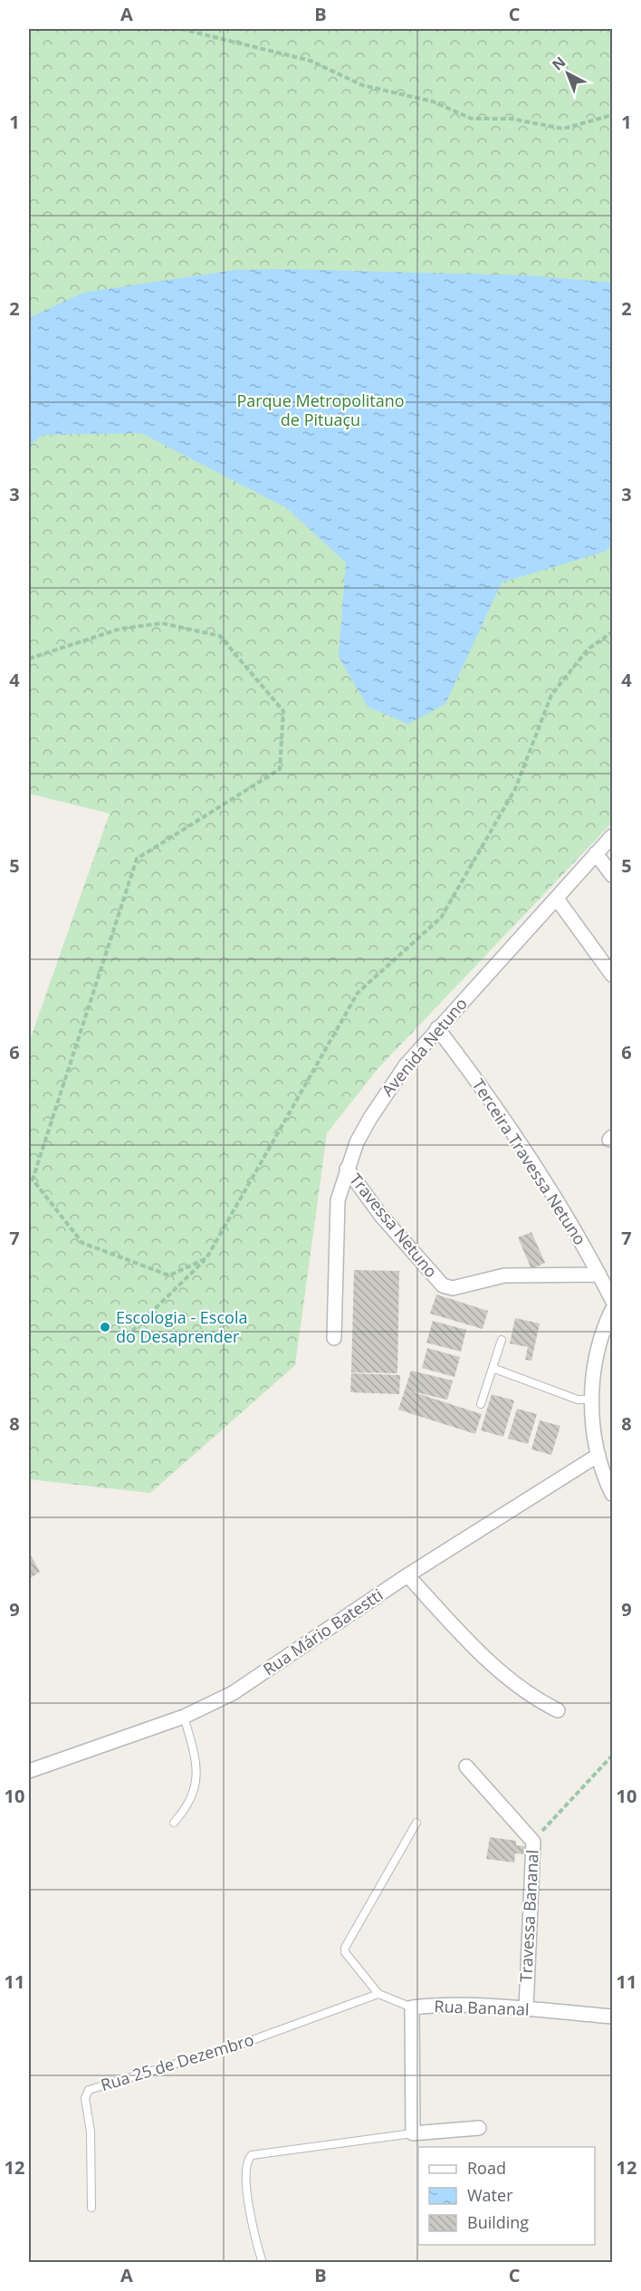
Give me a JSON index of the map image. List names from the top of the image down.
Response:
{
  "streets": {
    "street": [
      "Avenida Netuno",
      "Terceira Travessa Netuno",
      "Travessa Netuno",
      "Rua Mário Batestti",
      "Travessa Bananal",
      "Rua Bananal"
    ],
    "lane": ["Rua 25 de Dezembro"]
  },
  "crossings": [
    ["Avenida Netuno", "Terceira Travessa Netuno"],
    ["Avenida Netuno", "Travessa Netuno"],
    ["Terceira Travessa Netuno", "Travessa Netuno"],
    ["Travessa Bananal", "Rua Bananal"]
  ],
  "parks": ["Parque Metropolitano de Pituaçu"],
  "places": ["Escologia - Escola do Desaprender"],
  "legend": ["Road", "Water", "Building"],
  "north": "top left",
  "grid": {
    "columns": ["A", "B", "C"],
    "rows": [
      "1",
      "2",
      "3",
      "4",
      "5",
      "6",
      "7",
      "8",
      "9",
      "10",
      "11",
      "12"
    ]
  }
}
